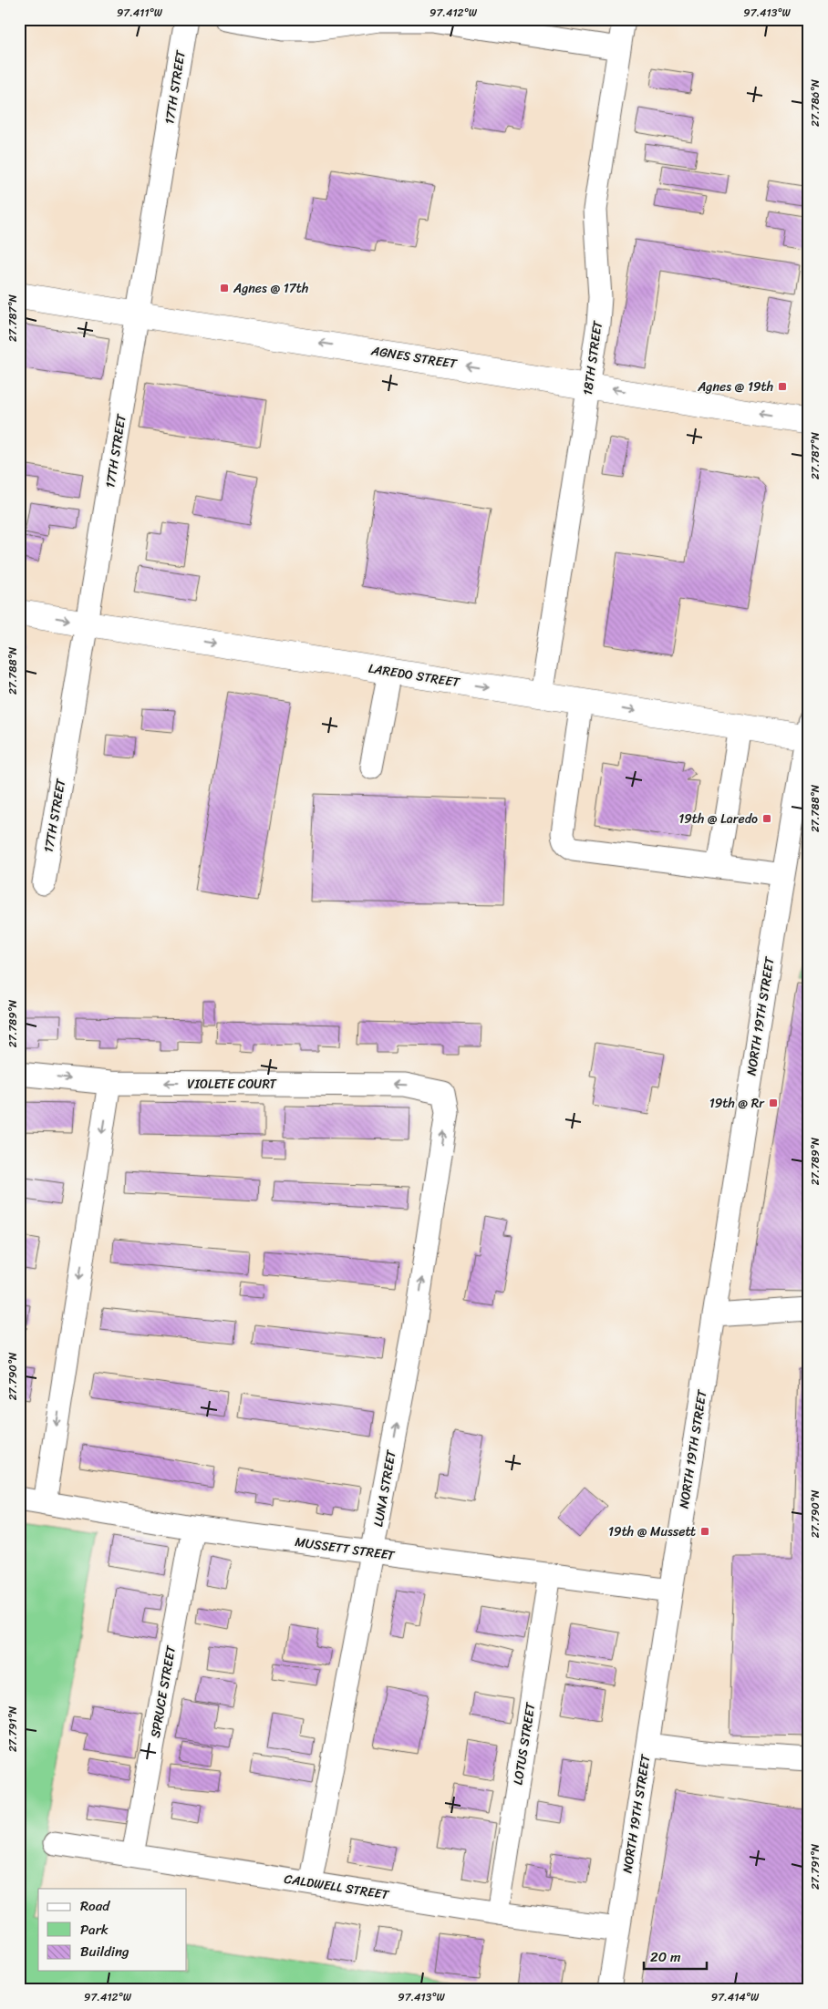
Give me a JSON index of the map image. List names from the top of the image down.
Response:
{
  "streets": {
    "main road": ["AGNES STREET", "LAREDO STREET"],
    "street": [
      "17TH STREET",
      "18TH STREET",
      "NORTH 19TH STREET",
      "VIOLETE COURT",
      "LUNA STREET",
      "MUSSETT STREET",
      "SPRUCE STREET",
      "LOTUS STREET",
      "CALDWELL STREET"
    ]
  },
  "crossings": [
    ["17TH STREET", "AGNES STREET"],
    ["17TH STREET", "LAREDO STREET"],
    ["AGNES STREET", "18TH STREET"],
    ["18TH STREET", "LAREDO STREET"],
    ["LAREDO STREET", "NORTH 19TH STREET"],
    ["NORTH 19TH STREET", "MUSSETT STREET"],
    ["NORTH 19TH STREET", "CALDWELL STREET"],
    ["VIOLETE COURT", "LUNA STREET"],
    ["LUNA STREET", "MUSSETT STREET"],
    ["LUNA STREET", "CALDWELL STREET"],
    ["MUSSETT STREET", "SPRUCE STREET"],
    ["MUSSETT STREET", "LOTUS STREET"],
    ["SPRUCE STREET", "CALDWELL STREET"],
    ["LOTUS STREET", "CALDWELL STREET"]
  ],
  "one_way": ["AGNES STREET", "LAREDO STREET", "LUNA STREET"],
  "places": {
    "transit": [
      "Agnes @ 17th",
      "Agnes @ 19th",
      "19th @ Laredo",
      "19th @ Rr",
      "19th @ Mussett"
    ]
  },
  "legend": ["Road", "Park", "Building"],
  "scale_bar": "20 m",
  "coordinates": [
    "97.411°W",
    "97.412°W",
    "97.413°W",
    "27.786°N",
    "27.787°N",
    "27.788°N",
    "27.789°N",
    "27.790°N",
    "27.791°N",
    "97.414°W"
  ]
}
